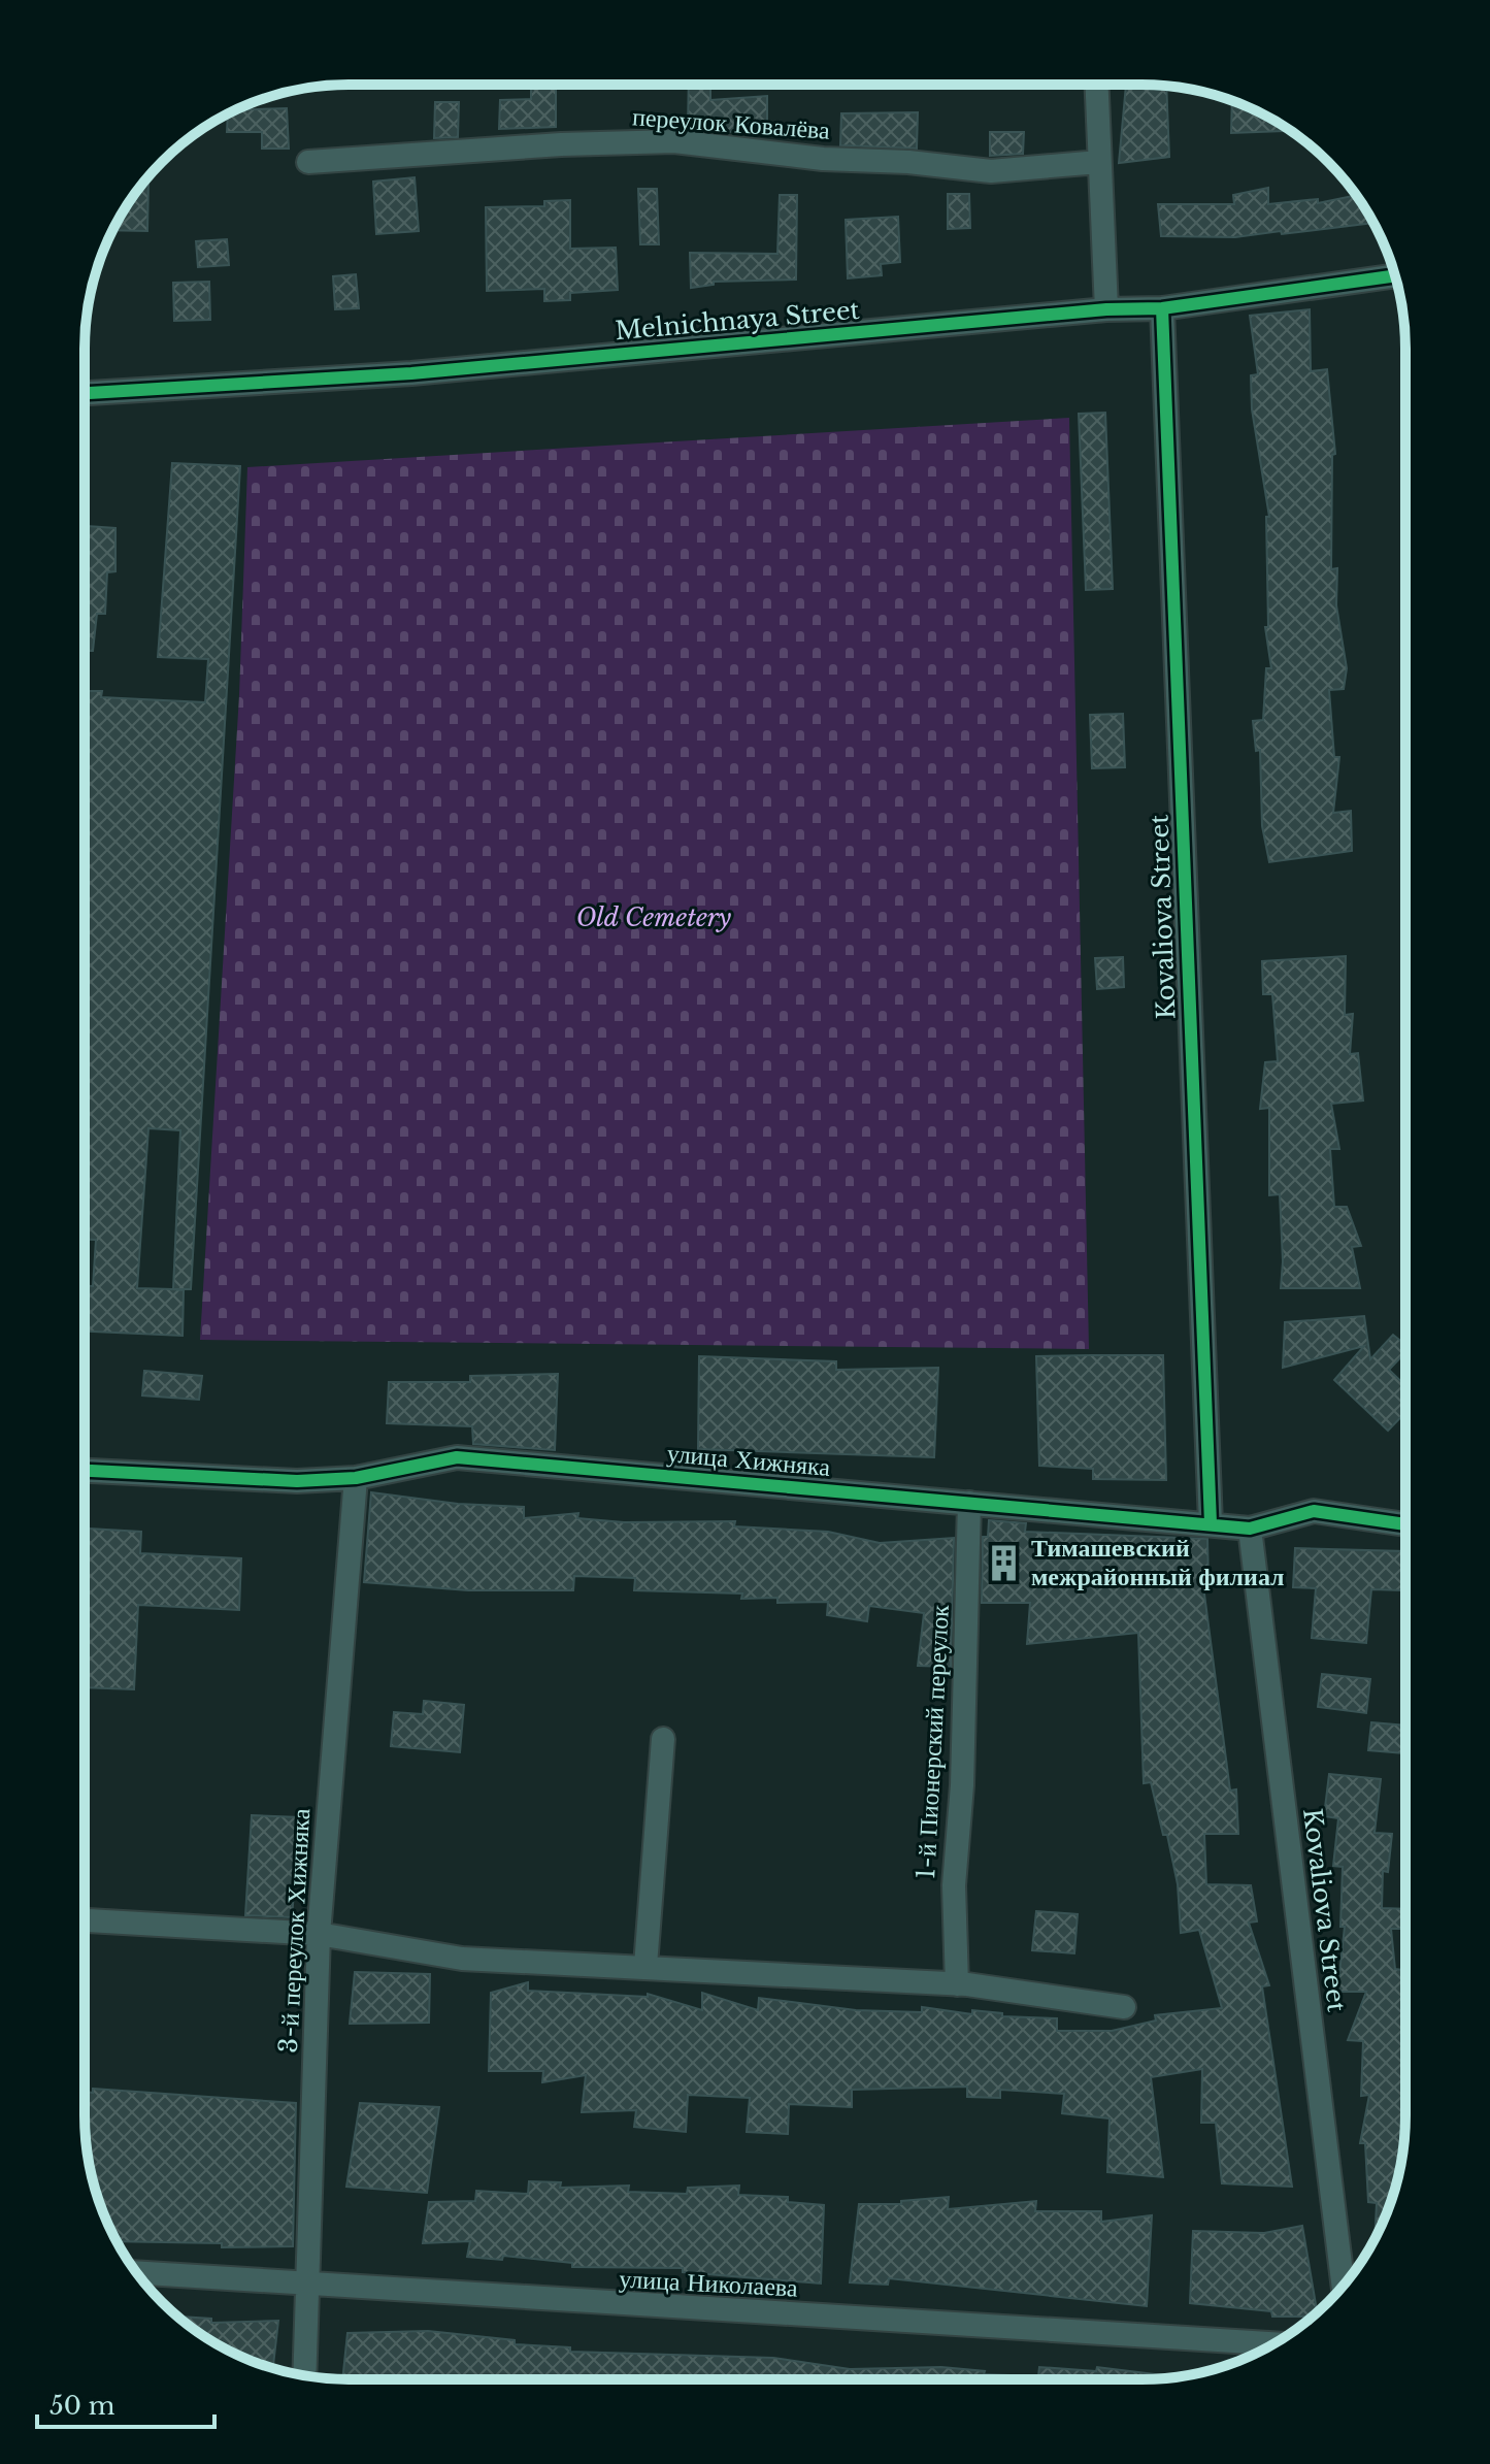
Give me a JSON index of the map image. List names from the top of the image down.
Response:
{
  "streets": {
    "street": [
      "переулок Ковалёва",
      "Melnichnaya Street",
      "Kovaliova Street",
      "улица Хижняка",
      "1-й Пионерский переулок",
      "3-й переулок Хижняка",
      "улица Николаева"
    ]
  },
  "crossings": [
    ["Melnichnaya Street", "Kovaliova Street"],
    ["Kovaliova Street", "улица Хижняка"],
    ["улица Хижняка", "1-й Пионерский переулок"],
    ["улица Хижняка", "3-й переулок Хижняка"],
    ["3-й переулок Хижняка", "улица Николаева"]
  ],
  "parks": ["Old Cemetery"],
  "places": {
    "building": ["Тимашевский межрайонный филиал"]
  },
  "scale_bar": "50 m"
}
